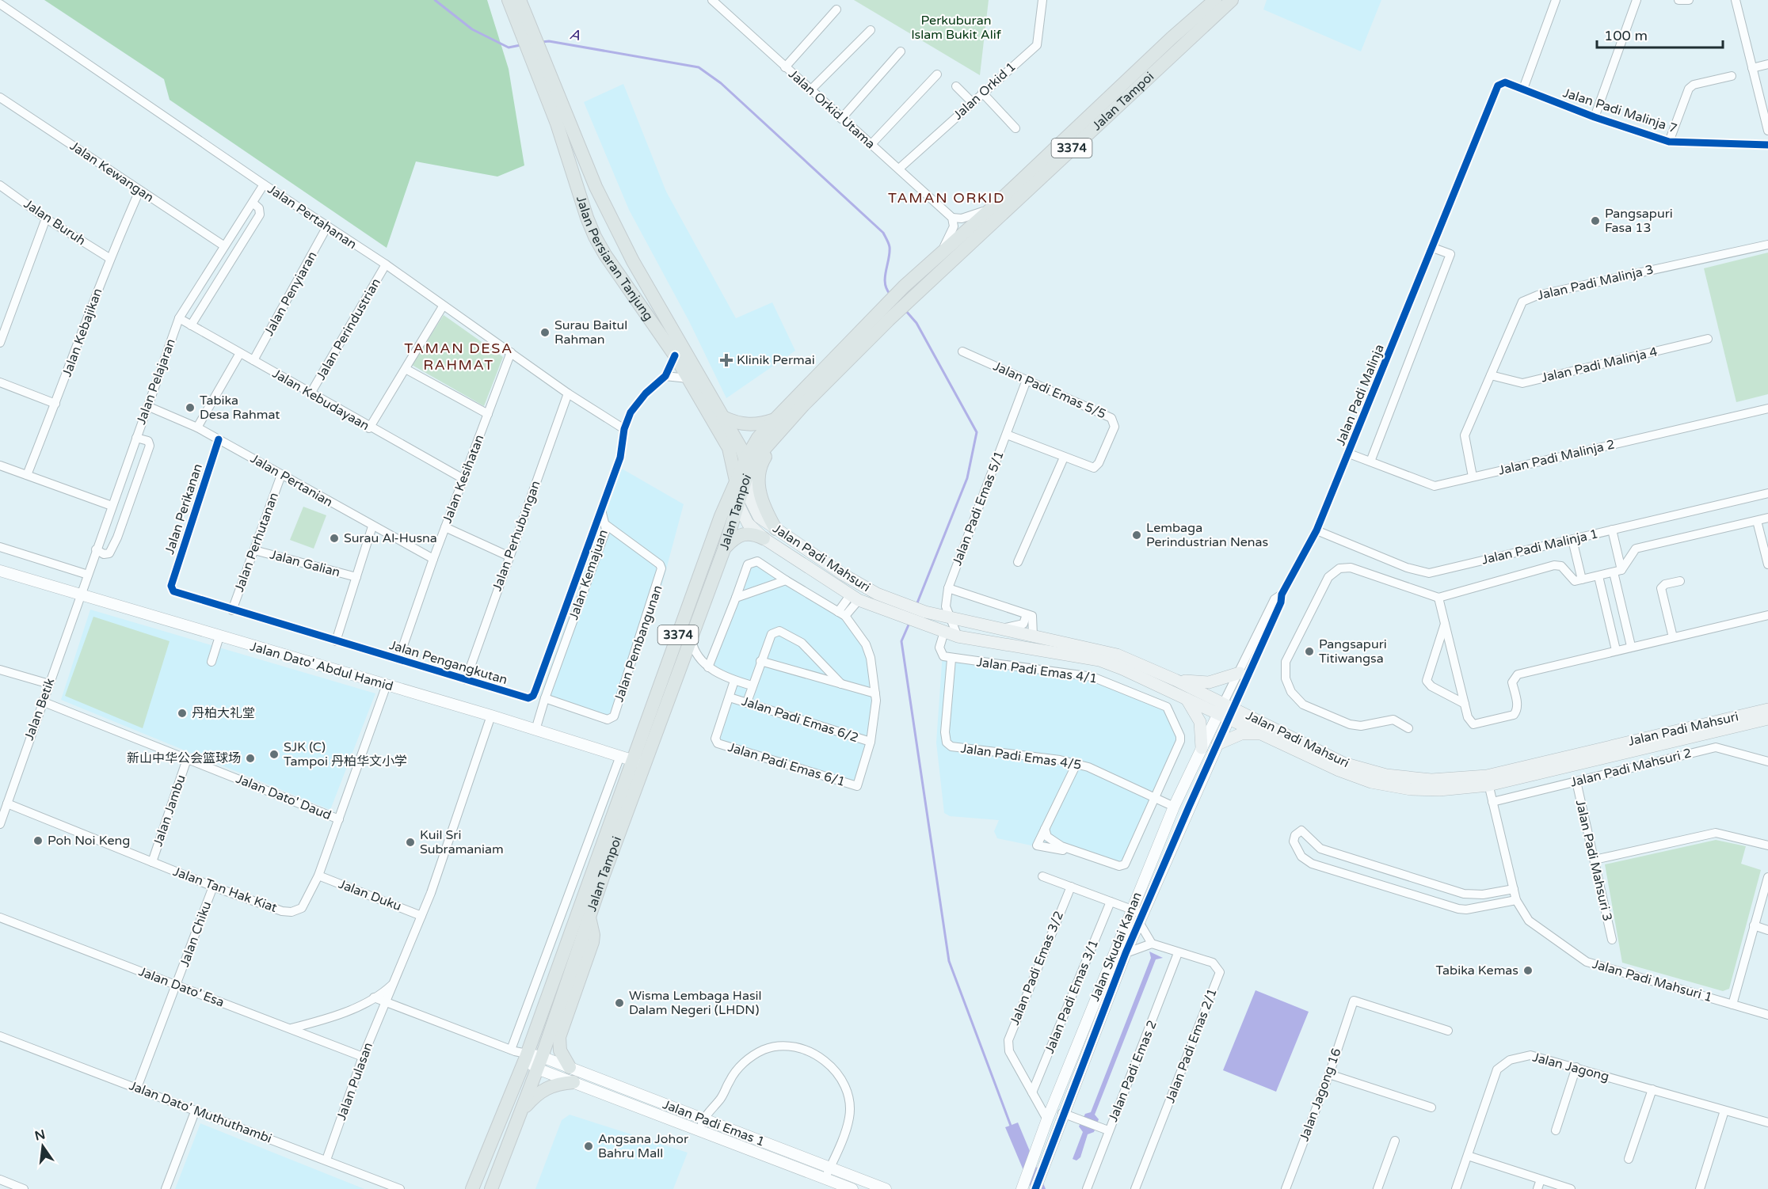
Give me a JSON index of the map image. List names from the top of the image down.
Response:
{
  "streets": {
    "main road": [
      "Jalan Tampoi",
      "3374",
      "Jalan Persiaran Tanjung",
      "Jalan Padi Mahsuri"
    ],
    "street": [
      "Jalan Orkid 1",
      "Jalan Orkid Utama",
      "Jalan Padi Malinja 7",
      "Jalan Kewangan",
      "Jalan Pertahanan",
      "Jalan Buruh",
      "Jalan Padi Malinja 3",
      "Jalan Penyiaran",
      "Jalan Perindustrian",
      "Jalan Kebajikan",
      "Jalan Padi Malinja 4",
      "Jalan Pelajaran",
      "Jalan Padi Emas 5/5",
      "Jalan Padi Malinja",
      "Jalan Kebudayaan",
      "Jalan Padi Malinja 2",
      "Jalan Kesihatan",
      "Jalan Pertanian",
      "Jalan Padi Emas 5/1",
      "Jalan Perikanan",
      "Jalan Perhubungan",
      "Jalan Perhutanan",
      "Jalan Padi Malinja 1",
      "Jalan Galian",
      "Jalan Kemajuan",
      "Jalan Pembangunan",
      "Jalan Pengangkutan",
      "Jalan Dato' Abdul Hamid",
      "Jalan Padi Emas 4/1",
      "Jalan Betik",
      "Jalan Padi Emas 6/2",
      "Jalan Padi Emas 4/5",
      "Jalan Padi Emas 6/1",
      "Jalan Padi Mahsuri 2",
      "Jalan Dato' Daud",
      "Jalan Jambu",
      "Jalan Padi Mahsuri 3",
      "Jalan Tan Hak Kiat",
      "Jalan Duku",
      "Jalan Chiku",
      "Jalan Skudai Kanan",
      "Jalan Padi Emas 3/2",
      "Jalan Padi Mahsuri 1",
      "Jalan Dato' Esa",
      "Jalan Padi Emas 3/1",
      "Jalan Padi Emas 2/1",
      "Jalan Jagong",
      "Jalan Padi Emas 2",
      "Jalan Pulasan",
      "Jalan Jagong 16",
      "Jalan Dato' Muthuthambi",
      "Jalan Padi Emas 1"
    ]
  },
  "crossings": [
    ["Jalan Orkid 1", "Jalan Orkid Utama"],
    ["Jalan Tampoi", "Jalan Persiaran Tanjung"],
    ["Jalan Tampoi", "Jalan Padi Mahsuri"],
    ["Jalan Tampoi", "Jalan Dato' Abdul Hamid"],
    ["Jalan Tampoi", "Jalan Padi Emas 1"],
    ["Jalan Padi Malinja 7", "Jalan Padi Malinja"],
    ["Jalan Kewangan", "Jalan Kebajikan"],
    ["Jalan Kewangan", "Jalan Pelajaran"],
    ["Jalan Pertahanan", "Jalan Penyiaran"],
    ["Jalan Pertahanan", "Jalan Perindustrian"],
    ["Jalan Pertahanan", "Jalan Pelajaran"],
    ["Jalan Pertahanan", "Jalan Kesihatan"],
    ["Jalan Pertahanan", "Jalan Perhubungan"],
    ["Jalan Pertahanan", "Jalan Kemajuan"],
    ["Jalan Buruh", "Jalan Kebajikan"],
    ["Jalan Persiaran Tanjung", "Jalan Padi Mahsuri"],
    ["Jalan Persiaran Tanjung", "Jalan Kemajuan"],
    ["Jalan Padi Malinja 3", "Jalan Padi Malinja 4"],
    ["Jalan Padi Malinja 3", "Jalan Padi Malinja 2"],
    ["Jalan Penyiaran", "Jalan Kebudayaan"],
    ["Jalan Perindustrian", "Jalan Kebudayaan"],
    ["Jalan Pelajaran", "Jalan Kebudayaan"],
    ["Jalan Pelajaran", "Jalan Pertanian"],
    ["Jalan Pelajaran", "Jalan Dato' Abdul Hamid"],
    ["Jalan Pelajaran", "Jalan Betik"],
    ["Jalan Padi Emas 5/5", "Jalan Padi Emas 5/1"],
    ["Jalan Padi Malinja", "Jalan Padi Malinja 2"],
    ["Jalan Padi Malinja", "Jalan Padi Malinja 1"],
    ["Jalan Padi Malinja", "Jalan Padi Mahsuri"],
    ["Jalan Padi Malinja", "Jalan Skudai Kanan"],
    ["Jalan Kebudayaan", "Jalan Kesihatan"],
    ["Jalan Kesihatan", "Jalan Pertanian"],
    ["Jalan Kesihatan", "Jalan Pengangkutan"],
    ["Jalan Pertanian", "Jalan Perikanan"],
    ["Jalan Pertanian", "Jalan Perhutanan"],
    ["Jalan Padi Emas 5/1", "Jalan Padi Mahsuri"],
    ["Jalan Perikanan", "Jalan Pengangkutan"],
    ["Jalan Perhubungan", "Jalan Pengangkutan"],
    ["Jalan Perhutanan", "Jalan Galian"],
    ["Jalan Perhutanan", "Jalan Pengangkutan"],
    ["Jalan Padi Mahsuri", "Jalan Skudai Kanan"],
    ["Jalan Padi Mahsuri", "Jalan Padi Mahsuri 1"],
    ["Jalan Kemajuan", "Jalan Pembangunan"],
    ["Jalan Kemajuan", "Jalan Pengangkutan"],
    ["Jalan Kemajuan", "Jalan Dato' Abdul Hamid"],
    ["Jalan Dato' Abdul Hamid", "Jalan Betik"],
    ["Jalan Dato' Abdul Hamid", "Jalan Tan Hak Kiat"],
    ["Jalan Padi Emas 4/1", "Jalan Padi Emas 4/5"],
    ["Jalan Betik", "Jalan Dato' Daud"],
    ["Jalan Betik", "Jalan Tan Hak Kiat"],
    ["Jalan Padi Emas 6/2", "Jalan Padi Emas 6/1"],
    ["Jalan Padi Emas 4/5", "Jalan Skudai Kanan"],
    ["Jalan Padi Mahsuri 2", "Jalan Padi Mahsuri 3"],
    ["Jalan Padi Mahsuri 2", "Jalan Padi Mahsuri 1"],
    ["Jalan Dato' Daud", "Jalan Jambu"],
    ["Jalan Dato' Daud", "Jalan Tan Hak Kiat"],
    ["Jalan Jambu", "Jalan Tan Hak Kiat"],
    ["Jalan Tan Hak Kiat", "Jalan Duku"],
    ["Jalan Tan Hak Kiat", "Jalan Chiku"],
    ["Jalan Chiku", "Jalan Dato' Esa"],
    ["Jalan Chiku", "Jalan Dato' Muthuthambi"],
    ["Jalan Padi Emas 3/2", "Jalan Padi Emas 3/1"],
    ["Jalan Dato' Esa", "Jalan Pulasan"],
    ["Jalan Padi Emas 2/1", "Jalan Padi Emas 2"],
    ["Jalan Pulasan", "Jalan Dato' Muthuthambi"]
  ],
  "districts": ["TAMAN ORKID", "TAMAN DESA RAHMAT"],
  "water": ["A"],
  "parks": ["Perkuburan Islam Bukit Alif"],
  "places": {
    "other": [
      "Pangsapuri Fasa 13",
      "Surau Baitul Rahman",
      "Tabika Desa Rahmat",
      "Lembaga Perindustrian Nenas",
      "Surau Al-Husna",
      "Pangsapuri Titiwangsa",
      "丹柏大礼堂",
      "SJK (C) Tampoi 丹柏华文小学",
      "新山中华公会篮球场",
      "Poh Noi Keng",
      "Kuil Sri Subramaniam",
      "Tabika Kemas",
      "Wisma Lembaga Hasil Dalam Negeri (LHDN)",
      "Angsana Johor Bahru Mall"
    ],
    "health": ["Klinik Permai"]
  },
  "scale_bar": "100 m",
  "north": "top"
}
